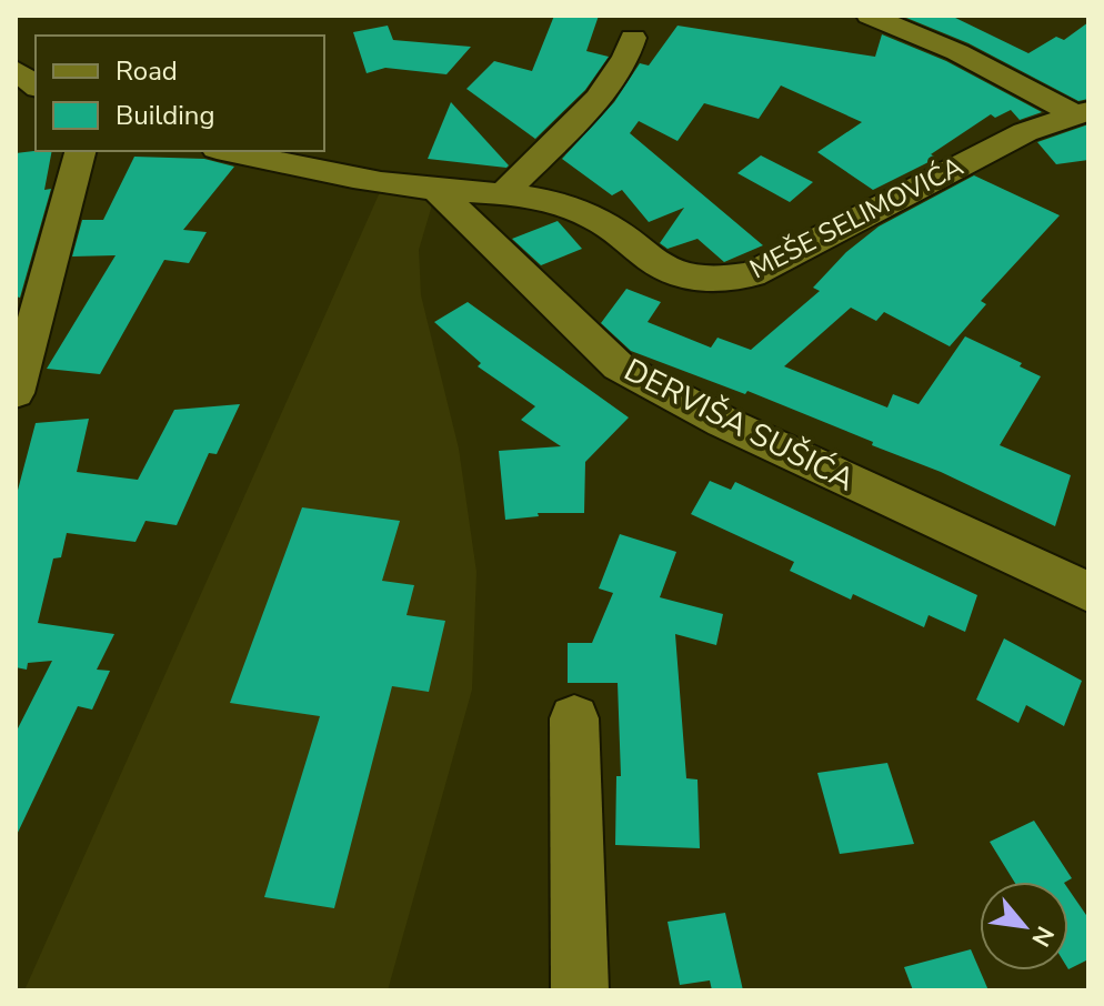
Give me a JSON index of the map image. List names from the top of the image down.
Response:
{
  "streets": {
    "street": ["MEŠE SELIMOVIĆA", "DERVIŠA SUŠIĆA"]
  },
  "crossings": [
    ["MEŠE SELIMOVIĆA", "DERVIŠA SUŠIĆA"]
  ],
  "legend": ["Road", "Building"],
  "north": "bottom right"
}
